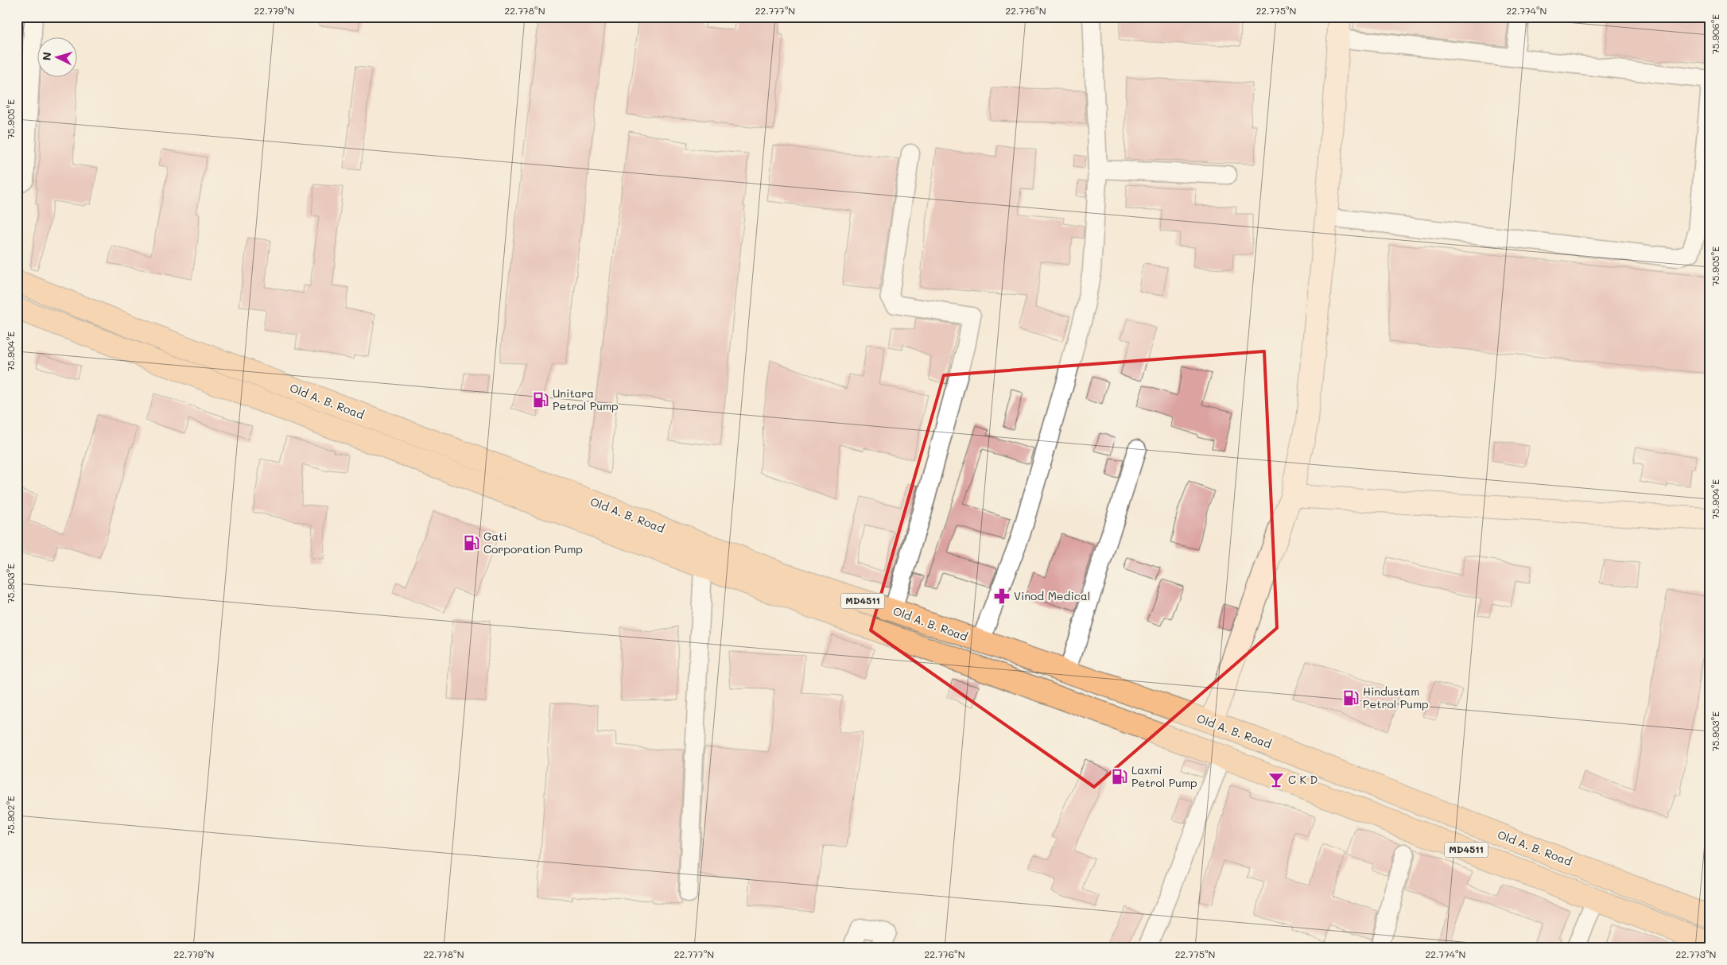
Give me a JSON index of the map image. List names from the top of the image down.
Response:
{
  "streets": {
    "main road": ["Old A. B. Road", "MD4511"]
  },
  "places": {
    "fuel station": [
      "Unitara Petrol Pump",
      "Gati Corporation Pump",
      "Hindustam Petrol Pump",
      "Laxmi Petrol Pump"
    ],
    "pharmacy": ["Vinod Medical"],
    "bar": ["C K D"]
  },
  "north": "left",
  "coordinates": [
    "22.779°N",
    "22.778°N",
    "22.777°N",
    "22.776°N",
    "22.775°N",
    "22.774°N",
    "75.906°E",
    "75.905°E",
    "75.904°E",
    "75.903°E",
    "75.902°E",
    "22.773°N"
  ]
}
